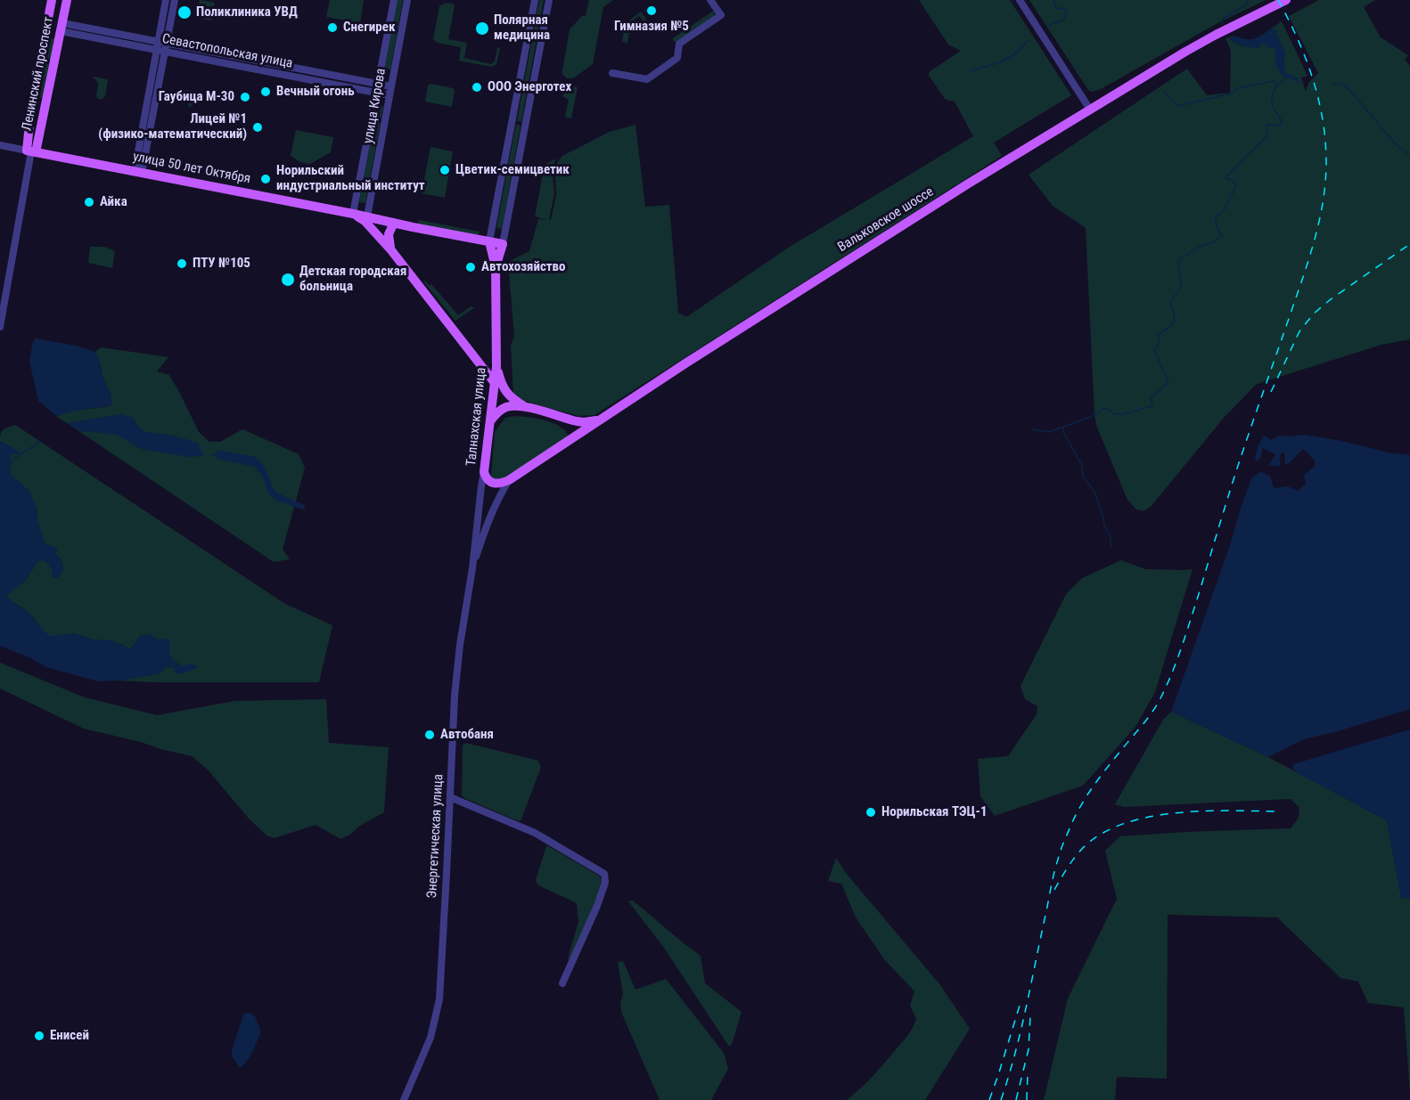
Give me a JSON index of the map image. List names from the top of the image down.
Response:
{
  "streets": {
    "main road": [
      "Ленинский проспект",
      "улица 50 лет Октября",
      "Вальковское шоссе",
      "Талнахская улица"
    ],
    "street": ["Севастопольская улица", "улица Кирова", "Энергетическая улица"]
  },
  "crossings": [
    ["Севастопольская улица", "Ленинский проспект"],
    ["Севастопольская улица", "улица Кирова"],
    ["Ленинский проспект", "улица 50 лет Октября"],
    ["улица Кирова", "улица 50 лет Октября"],
    ["улица 50 лет Октября", "Талнахская улица"],
    ["Вальковское шоссе", "Талнахская улица"],
    ["Вальковское шоссе", "Энергетическая улица"],
    ["Талнахская улица", "Энергетическая улица"]
  ],
  "places": [
    "Гимназия №5",
    "Поликлиника УВД",
    "Снегирек",
    "Полярная медицина",
    "ООО Энерготех",
    "Вечный огонь",
    "Гаубица М-30",
    "Лицей №1 (физико-математический)",
    "Цветик-семицветик",
    "Норильский индустриальный институт",
    "Айка",
    "ПТУ №105",
    "Автохозяйство",
    "Детская городская больница",
    "Автобаня",
    "Норильская ТЭЦ-1",
    "Енисей"
  ]
}
